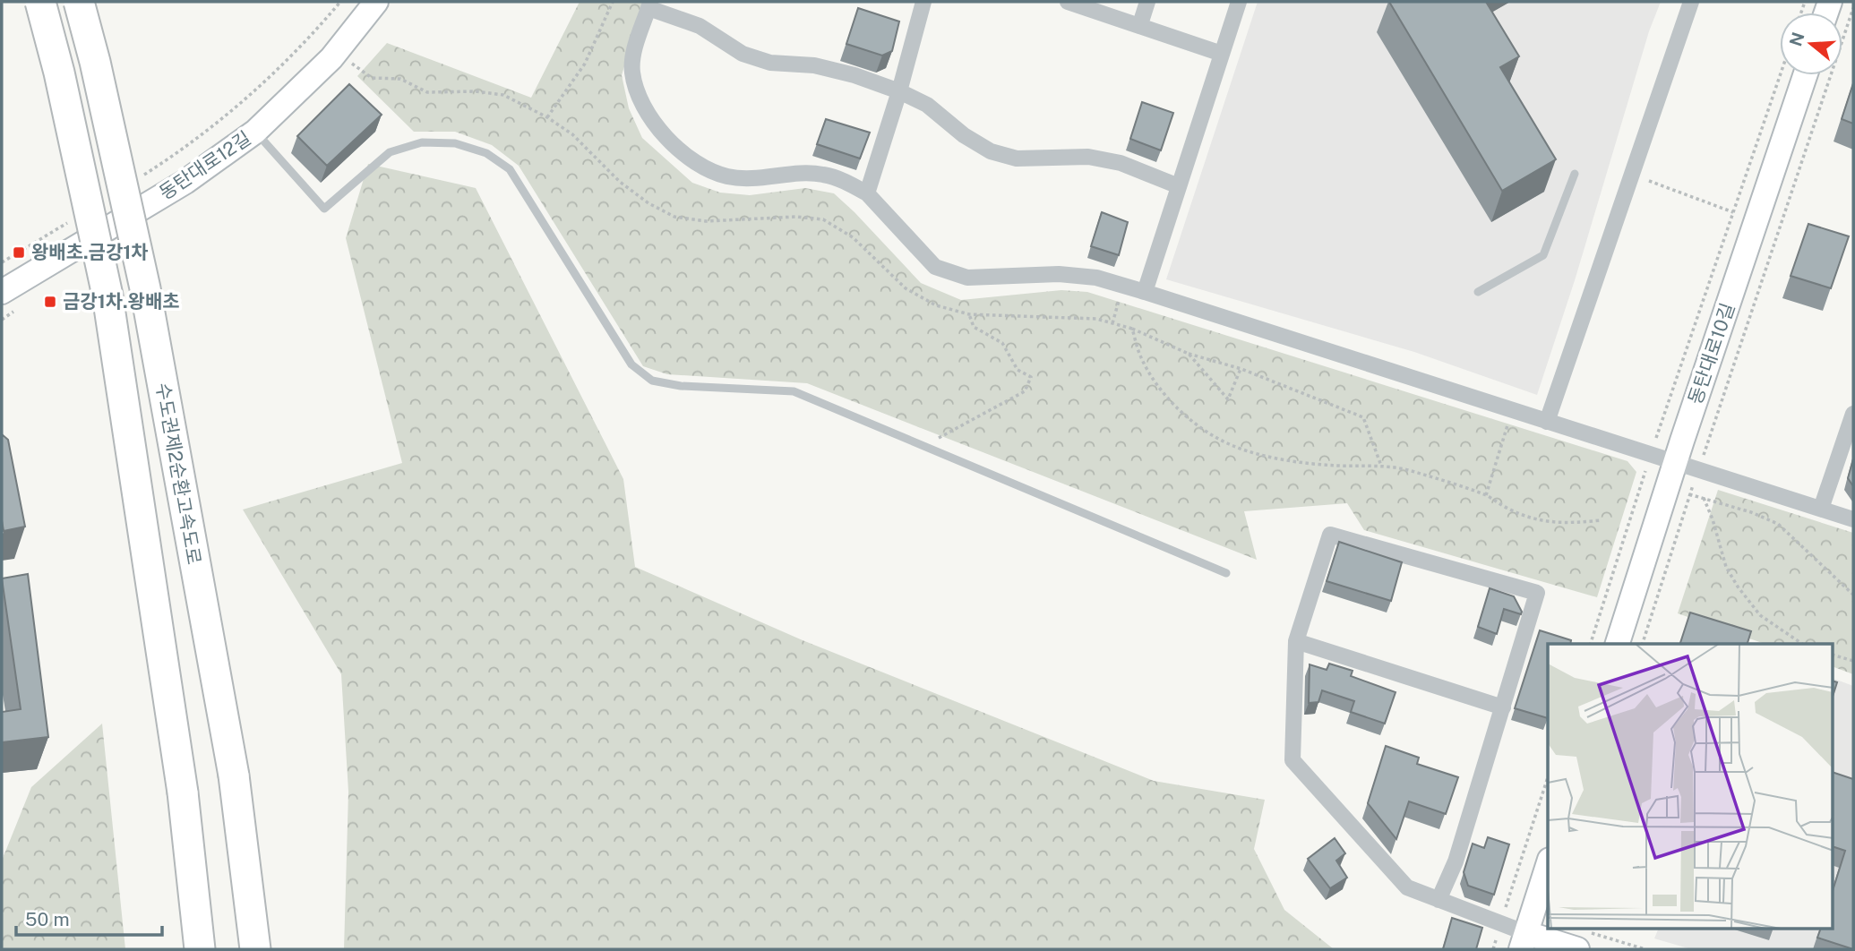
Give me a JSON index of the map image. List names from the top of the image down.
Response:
{
  "streets": {
    "highway": ["수도권제2순환고속도로"],
    "street": ["동탄대로12길", "동탄대로10길"]
  },
  "places": {
    "transit": ["왕배초.금강1차", "금강1차.왕배초"]
  },
  "scale_bar": "50 m",
  "north": "left"
}
